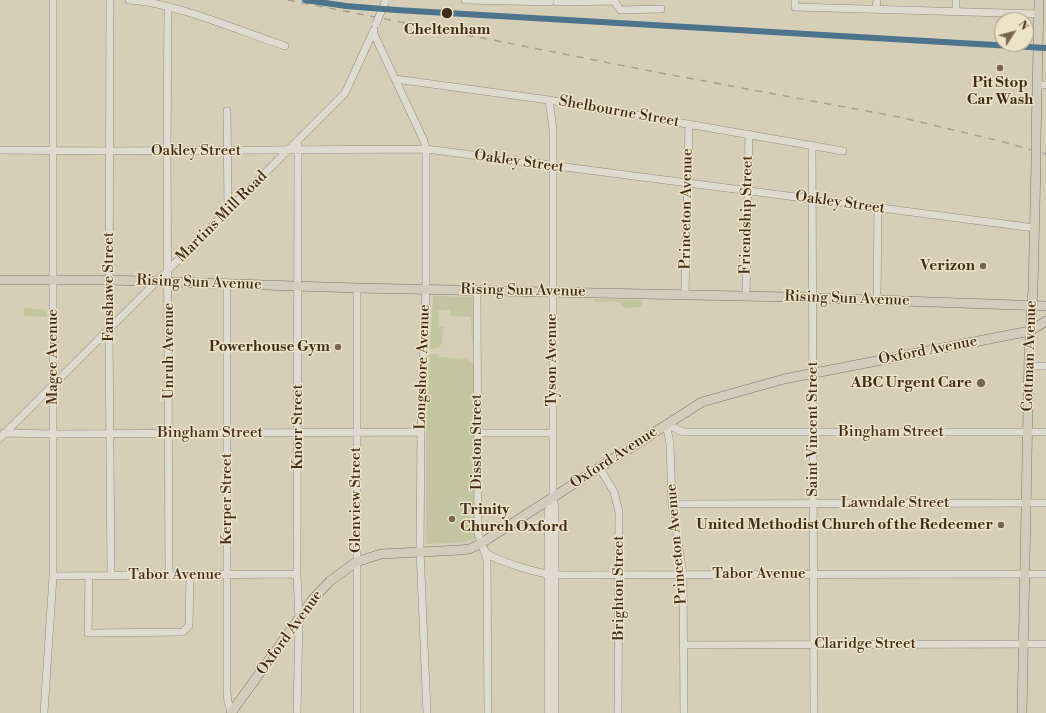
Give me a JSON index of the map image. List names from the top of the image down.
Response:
{
  "streets": {
    "main road": ["Rising Sun Avenue", "Oxford Avenue", "Cottman Avenue"],
    "street": [
      "Shelbourne Street",
      "Oakley Street",
      "Princeton Avenue",
      "Friendship Street",
      "Martins Mill Road",
      "Fanshawe Street",
      "Unruh Avenue",
      "Magee Avenue",
      "Tyson Avenue",
      "Longshore Avenue",
      "Knorr Street",
      "Saint Vincent Street",
      "Bingham Street",
      "Disston Street",
      "Kerper Street",
      "Glenview Street",
      "Lawndale Street",
      "Tabor Avenue",
      "Brighton Street",
      "Claridge Street"
    ]
  },
  "crossings": [
    ["Shelbourne Street", "Princeton Avenue"],
    ["Shelbourne Street", "Friendship Street"],
    ["Shelbourne Street", "Tyson Avenue"],
    ["Shelbourne Street", "Longshore Avenue"],
    ["Shelbourne Street", "Saint Vincent Street"],
    ["Oakley Street", "Princeton Avenue"],
    ["Oakley Street", "Friendship Street"],
    ["Oakley Street", "Martins Mill Road"],
    ["Oakley Street", "Fanshawe Street"],
    ["Oakley Street", "Unruh Avenue"],
    ["Oakley Street", "Cottman Avenue"],
    ["Oakley Street", "Magee Avenue"],
    ["Oakley Street", "Tyson Avenue"],
    ["Oakley Street", "Longshore Avenue"],
    ["Oakley Street", "Knorr Street"],
    ["Oakley Street", "Saint Vincent Street"],
    ["Princeton Avenue", "Rising Sun Avenue"],
    ["Princeton Avenue", "Oxford Avenue"],
    ["Princeton Avenue", "Bingham Street"],
    ["Princeton Avenue", "Lawndale Street"],
    ["Princeton Avenue", "Tabor Avenue"],
    ["Princeton Avenue", "Claridge Street"],
    ["Friendship Street", "Rising Sun Avenue"],
    ["Martins Mill Road", "Rising Sun Avenue"],
    ["Martins Mill Road", "Fanshawe Street"],
    ["Martins Mill Road", "Unruh Avenue"],
    ["Martins Mill Road", "Magee Avenue"],
    ["Martins Mill Road", "Longshore Avenue"],
    ["Martins Mill Road", "Knorr Street"],
    ["Martins Mill Road", "Bingham Street"],
    ["Rising Sun Avenue", "Fanshawe Street"],
    ["Rising Sun Avenue", "Unruh Avenue"],
    ["Rising Sun Avenue", "Cottman Avenue"],
    ["Rising Sun Avenue", "Magee Avenue"],
    ["Rising Sun Avenue", "Tyson Avenue"],
    ["Rising Sun Avenue", "Longshore Avenue"],
    ["Rising Sun Avenue", "Knorr Street"],
    ["Rising Sun Avenue", "Saint Vincent Street"],
    ["Rising Sun Avenue", "Disston Street"],
    ["Rising Sun Avenue", "Kerper Street"],
    ["Rising Sun Avenue", "Glenview Street"],
    ["Fanshawe Street", "Bingham Street"],
    ["Fanshawe Street", "Tabor Avenue"],
    ["Unruh Avenue", "Bingham Street"],
    ["Unruh Avenue", "Tabor Avenue"],
    ["Oxford Avenue", "Cottman Avenue"],
    ["Oxford Avenue", "Tyson Avenue"],
    ["Oxford Avenue", "Longshore Avenue"],
    ["Oxford Avenue", "Knorr Street"],
    ["Oxford Avenue", "Saint Vincent Street"],
    ["Oxford Avenue", "Bingham Street"],
    ["Oxford Avenue", "Disston Street"],
    ["Oxford Avenue", "Kerper Street"],
    ["Oxford Avenue", "Glenview Street"],
    ["Oxford Avenue", "Tabor Avenue"],
    ["Oxford Avenue", "Brighton Street"],
    ["Cottman Avenue", "Bingham Street"],
    ["Cottman Avenue", "Lawndale Street"],
    ["Cottman Avenue", "Tabor Avenue"],
    ["Cottman Avenue", "Claridge Street"],
    ["Magee Avenue", "Bingham Street"],
    ["Magee Avenue", "Tabor Avenue"],
    ["Tyson Avenue", "Tabor Avenue"],
    ["Longshore Avenue", "Bingham Street"],
    ["Knorr Street", "Bingham Street"],
    ["Knorr Street", "Tabor Avenue"],
    ["Saint Vincent Street", "Bingham Street"],
    ["Saint Vincent Street", "Lawndale Street"],
    ["Saint Vincent Street", "Tabor Avenue"],
    ["Saint Vincent Street", "Claridge Street"],
    ["Bingham Street", "Kerper Street"],
    ["Bingham Street", "Glenview Street"],
    ["Disston Street", "Tabor Avenue"],
    ["Kerper Street", "Tabor Avenue"],
    ["Tabor Avenue", "Brighton Street"]
  ],
  "places": [
    "Cheltenham",
    "Pit Stop Car Wash",
    "Verizon",
    "Powerhouse Gym",
    "ABC Urgent Care",
    "Trinity Church Oxford",
    "United Methodist Church of the Redeemer"
  ],
  "north": "top right"
}
